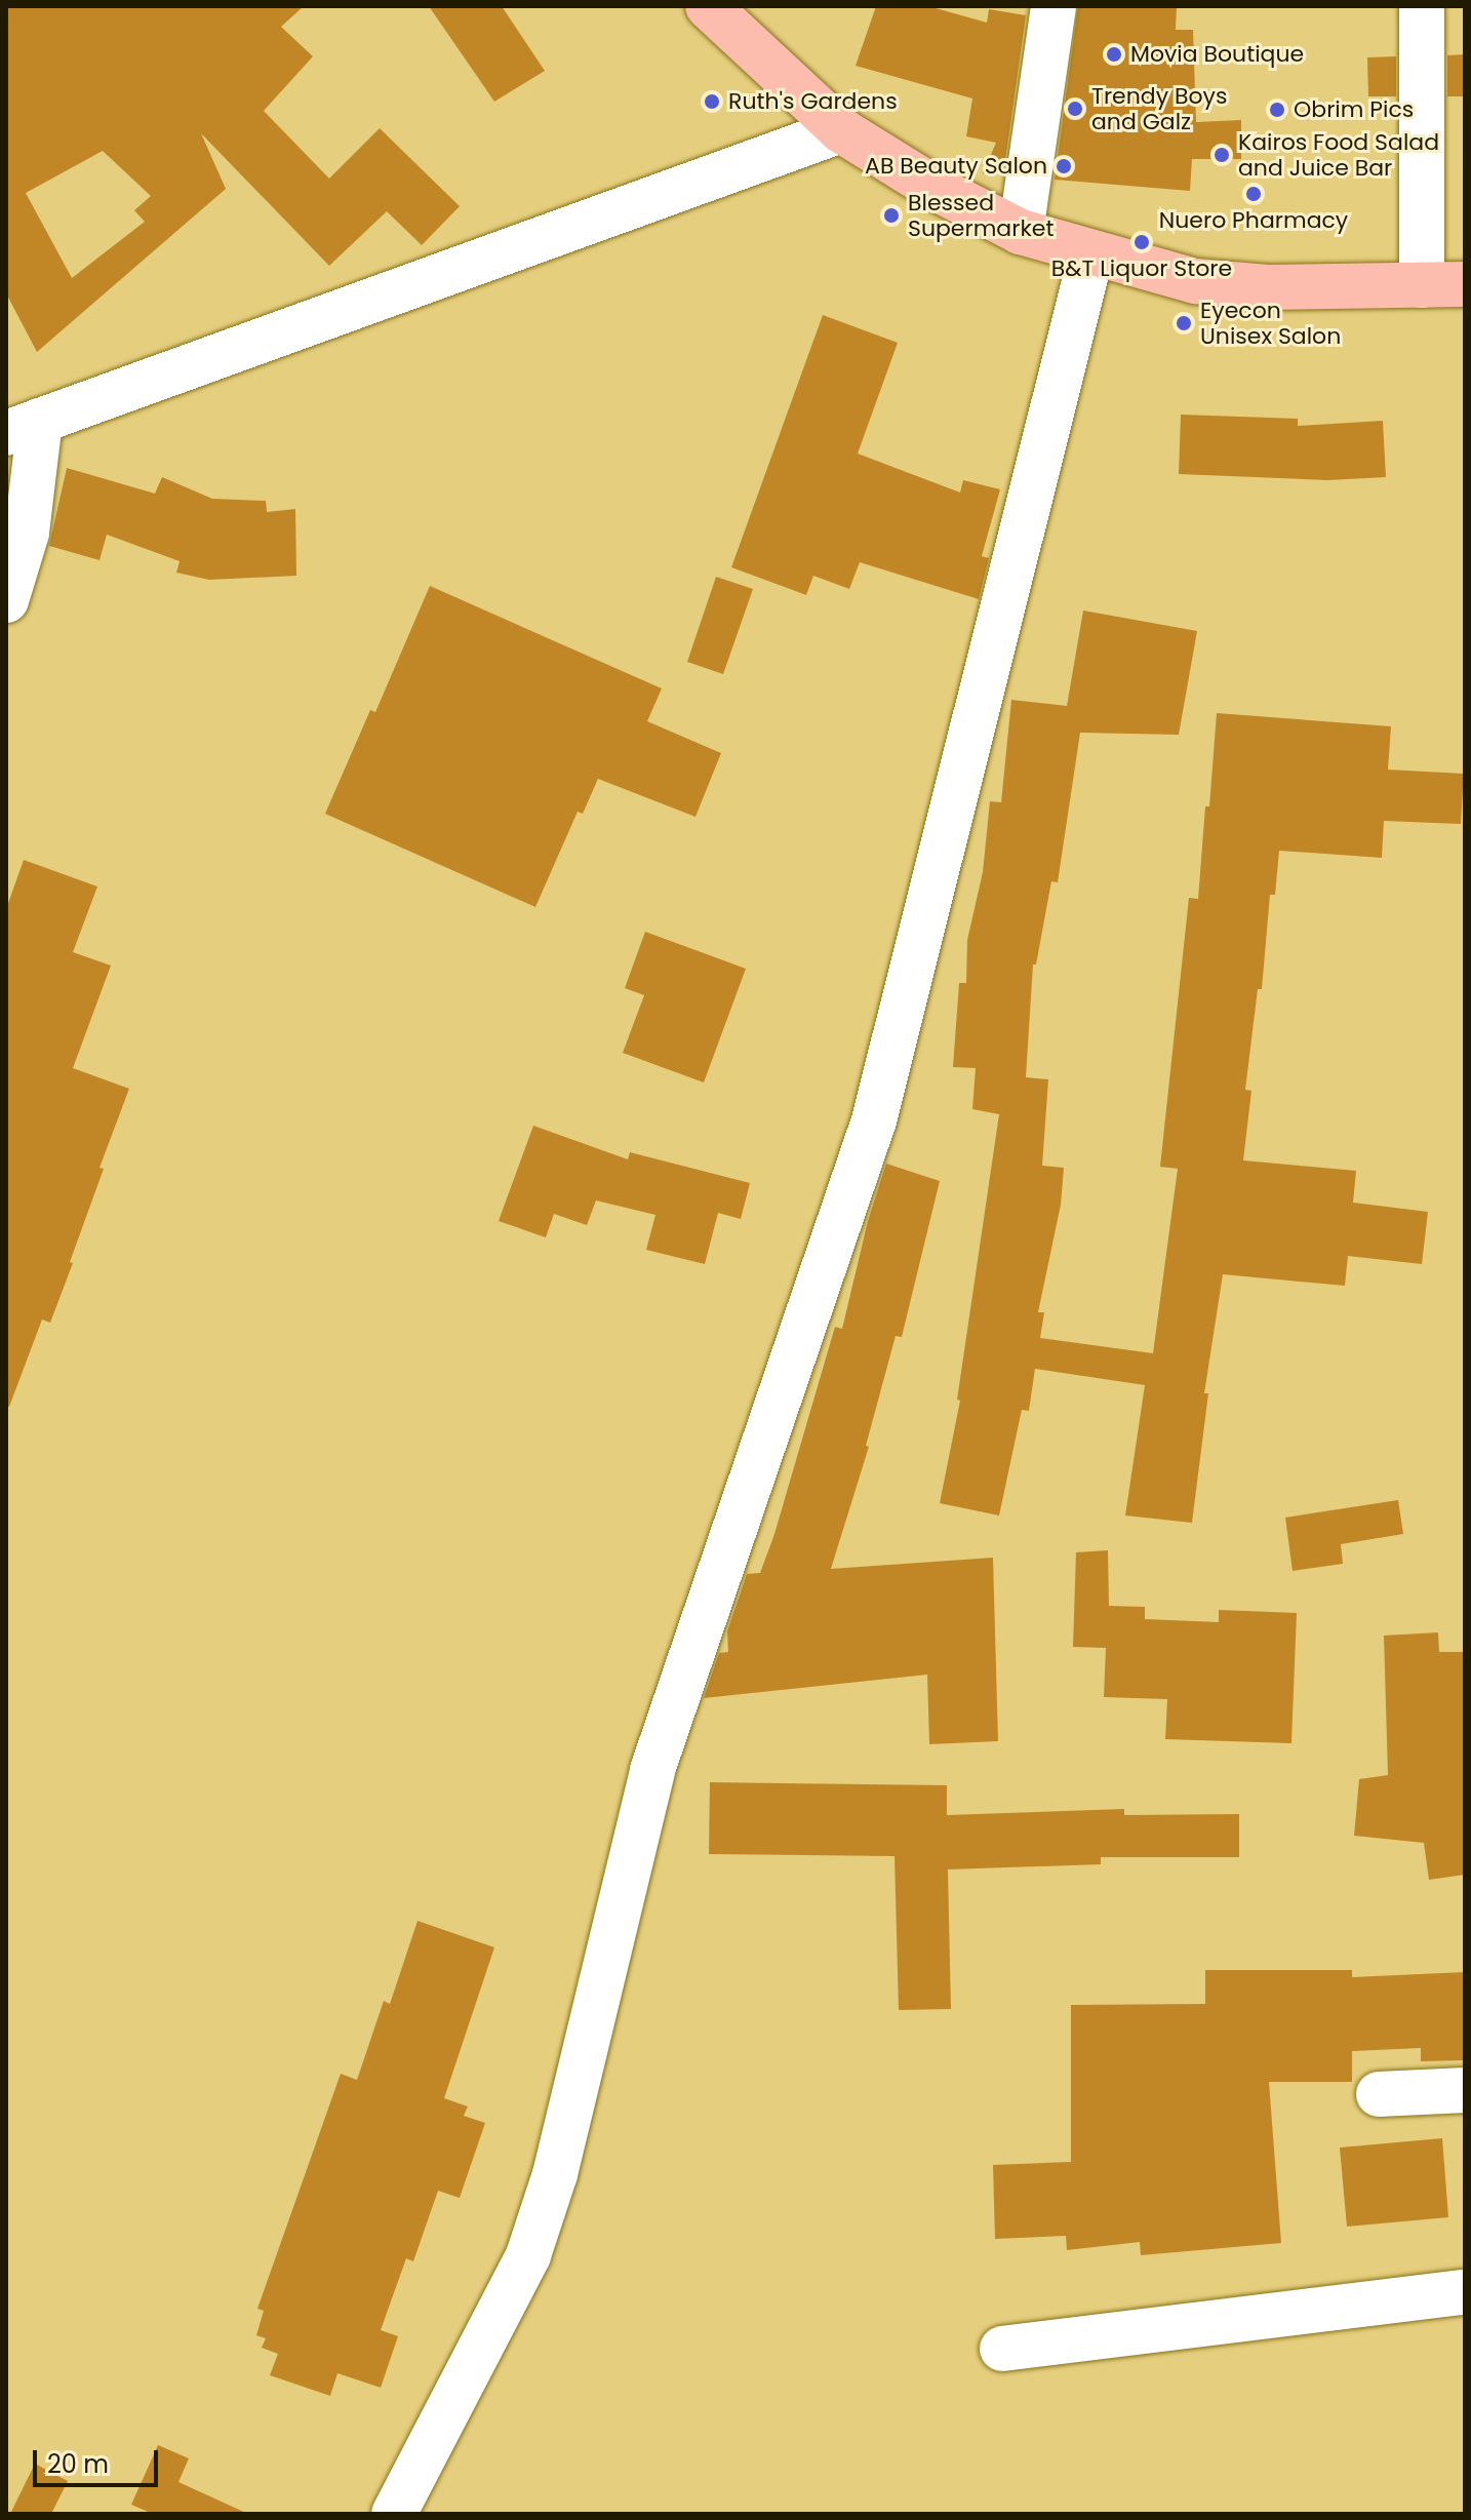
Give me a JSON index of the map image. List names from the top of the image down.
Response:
{
  "places": [
    "Movia Boutique",
    "Ruth's Gardens",
    "Trendy Boys and Galz",
    "Obrim Pics",
    "Kairos Food Salad and Juice Bar",
    "AB Beauty Salon",
    "Nuero Pharmacy",
    "Blessed Supermarket",
    "B&T Liquor Store",
    "Eyecon Unisex Salon"
  ],
  "scale_bar": "20 m"
}
